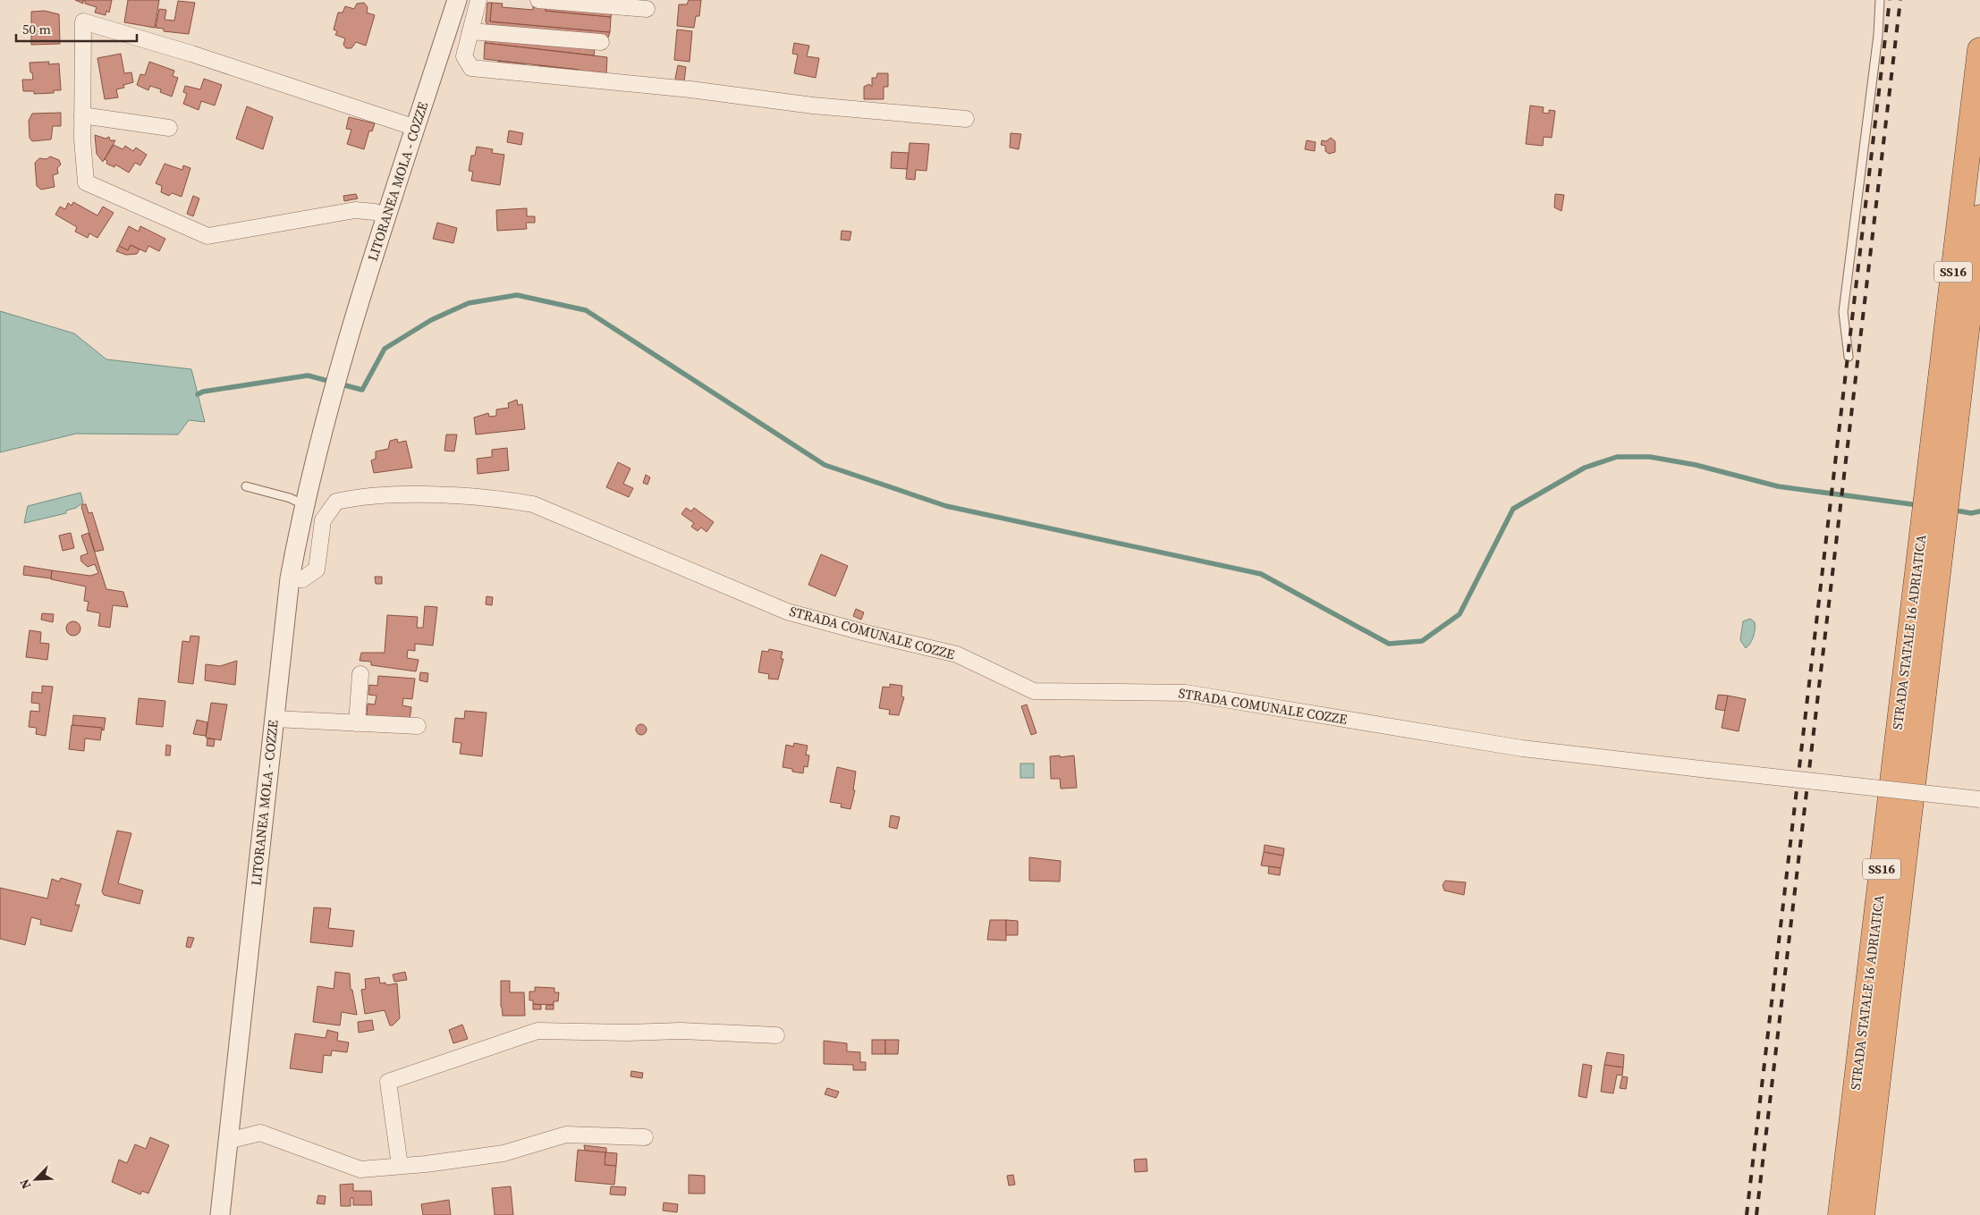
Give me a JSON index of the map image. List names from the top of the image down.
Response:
{
  "streets": {
    "highway": ["SS16", "STRADA STATALE 16 ADRIATICA"],
    "street": ["LITORANEA MOLA - COZZE", "STRADA COMUNALE COZZE"]
  },
  "crossings": [
    ["LITORANEA MOLA - COZZE", "STRADA COMUNALE COZZE"]
  ],
  "scale_bar": "50 m",
  "north": "bottom left"
}
